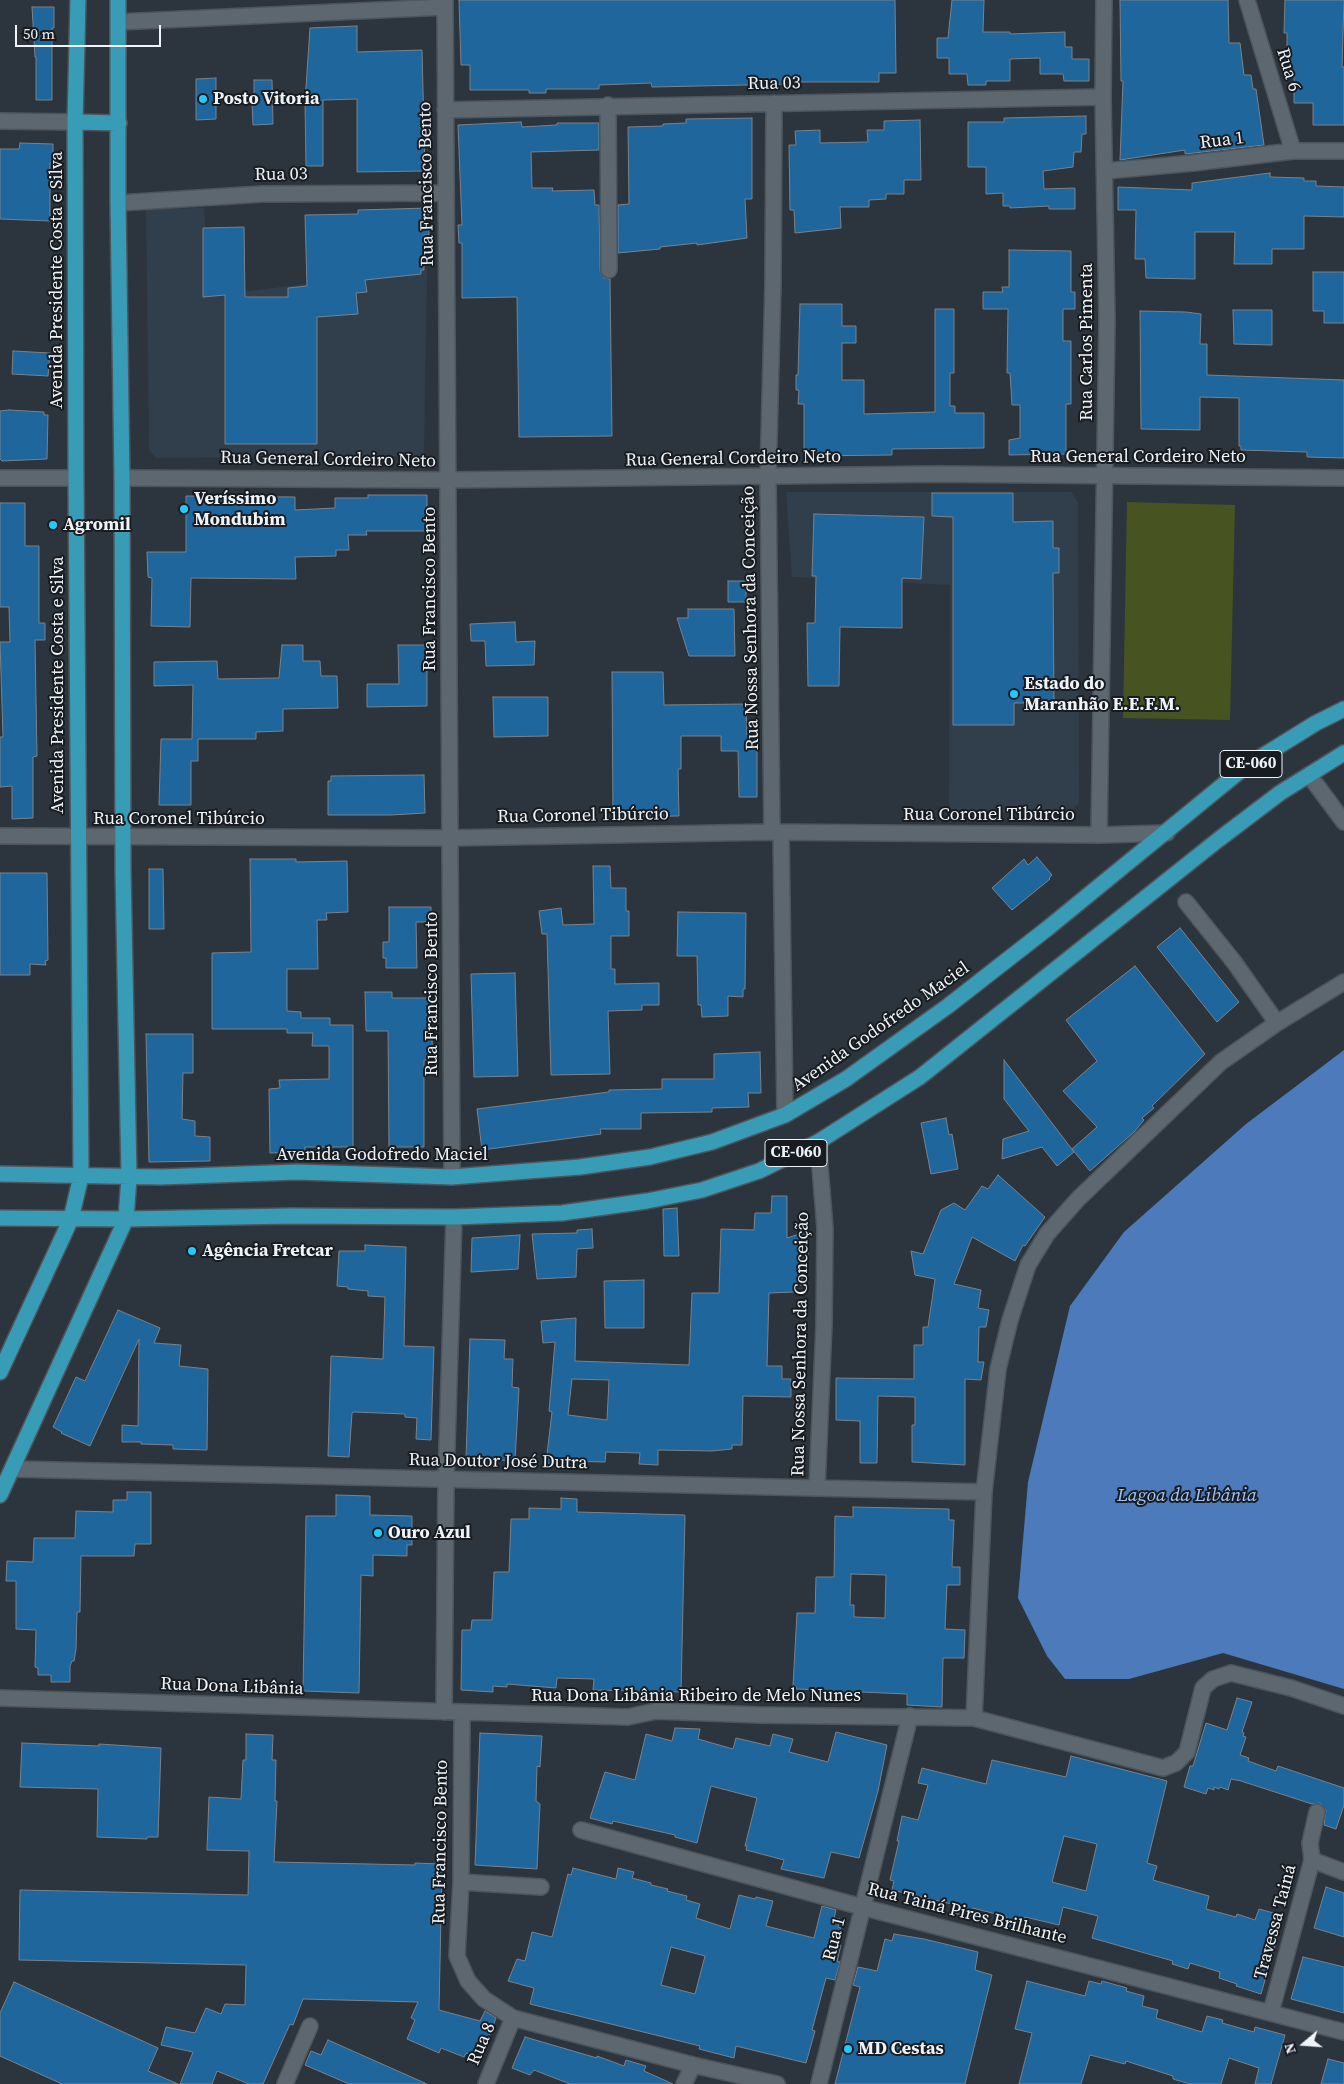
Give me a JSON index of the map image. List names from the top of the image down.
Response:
{
  "streets": {
    "main road": ["Avenida Presidente Costa e Silva", "CE-060", "Avenida Godofredo Maciel"],
    "street": [
      "Rua 6",
      "Rua 03",
      "Rua 1",
      "Rua Francisco Bento",
      "Rua Carlos Pimenta",
      "Rua General Cordeiro Neto",
      "Rua Nossa Senhora da Conceição",
      "Rua Coronel Tibúrcio",
      "Rua Doutor José Dutra",
      "Rua Dona Libânia",
      "Rua Dona Libânia Ribeiro de Melo Nunes",
      "Rua Tainá Pires Brilhante",
      "Travessa Tainá",
      "Rua 8"
    ]
  },
  "crossings": [
    ["Rua 6", "Rua 1"],
    ["Rua 03", "Rua Francisco Bento"],
    ["Rua 03", "Rua Carlos Pimenta"],
    ["Rua 03", "Rua Nossa Senhora da Conceição"],
    ["Rua 1", "Rua Carlos Pimenta"],
    ["Rua 1", "Rua Dona Libânia Ribeiro de Melo Nunes"],
    ["Rua 1", "Rua Tainá Pires Brilhante"],
    ["Rua Francisco Bento", "Rua General Cordeiro Neto"],
    ["Rua Francisco Bento", "Rua Coronel Tibúrcio"],
    ["Rua Francisco Bento", "Avenida Godofredo Maciel"],
    ["Rua Francisco Bento", "Rua Dona Libânia"],
    ["Rua Francisco Bento", "Rua Dona Libânia Ribeiro de Melo Nunes"],
    ["Rua Francisco Bento", "Rua 8"],
    ["Avenida Presidente Costa e Silva", "Rua Coronel Tibúrcio"],
    ["Avenida Presidente Costa e Silva", "Avenida Godofredo Maciel"],
    ["Rua Carlos Pimenta", "Rua General Cordeiro Neto"],
    ["Rua Carlos Pimenta", "Rua Coronel Tibúrcio"],
    ["Rua General Cordeiro Neto", "Rua Nossa Senhora da Conceição"],
    ["Rua Nossa Senhora da Conceição", "CE-060"],
    ["Rua Nossa Senhora da Conceição", "Rua Coronel Tibúrcio"],
    ["Rua Nossa Senhora da Conceição", "Avenida Godofredo Maciel"],
    ["Rua Nossa Senhora da Conceição", "Rua Doutor José Dutra"],
    ["Rua Coronel Tibúrcio", "Avenida Godofredo Maciel"],
    ["Rua Dona Libânia", "Rua Dona Libânia Ribeiro de Melo Nunes"],
    ["Rua Tainá Pires Brilhante", "Travessa Tainá"]
  ],
  "water": ["Lagoa da Libânia"],
  "places": [
    "Posto Vitoria",
    "Veríssimo Mondubim",
    "Agromil",
    "Estado do Maranhão E.E.F.M.",
    "Agência Fretcar",
    "Ouro Azul",
    "MD Cestas"
  ],
  "scale_bar": "50 m",
  "north": "left"
}
